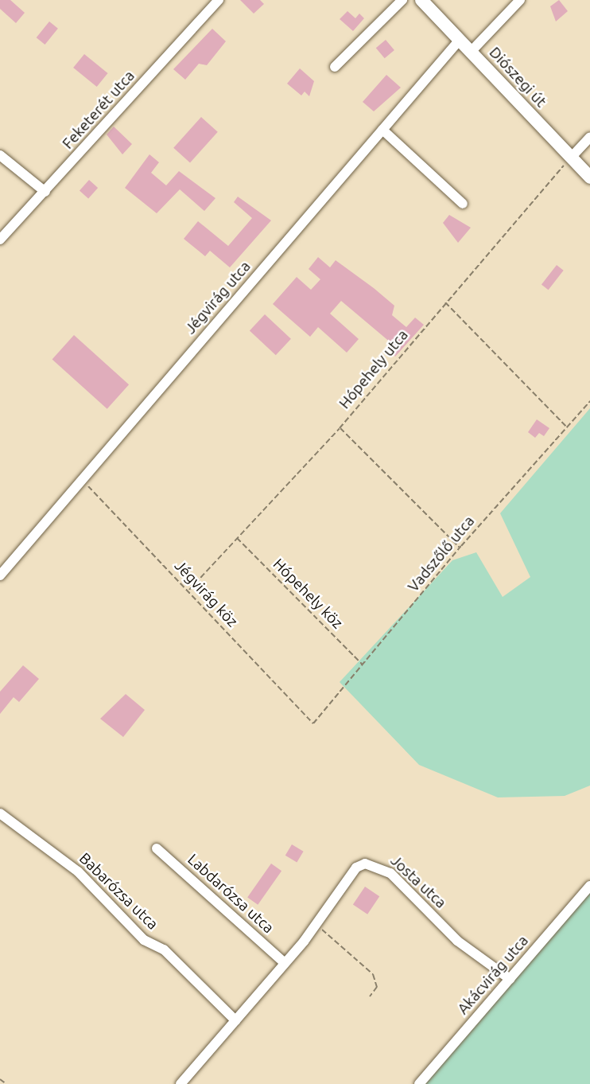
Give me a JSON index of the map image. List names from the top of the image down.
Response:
{
  "streets": {
    "main road": ["Diószegi út"],
    "street": [
      "Feketerét utca",
      "Jégvirág utca",
      "Josta utca",
      "Babarózsa utca",
      "Labdarózsa utca",
      "Akácvirág utca"
    ],
    "path": [
      "Hópehely utca",
      "Vadszőlő utca",
      "Jégvirág köz",
      "Hópehely köz"
    ]
  },
  "crossings": [
    ["Diószegi út", "Jégvirág utca"],
    ["Diószegi út", "Hópehely utca"],
    ["Jégvirág utca", "Jégvirág köz"],
    ["Hópehely utca", "Jégvirág köz"],
    ["Hópehely utca", "Hópehely köz"],
    ["Vadszőlő utca", "Jégvirág köz"],
    ["Vadszőlő utca", "Hópehely köz"],
    ["Josta utca", "Babarózsa utca"],
    ["Josta utca", "Labdarózsa utca"],
    ["Josta utca", "Akácvirág utca"]
  ]
}
